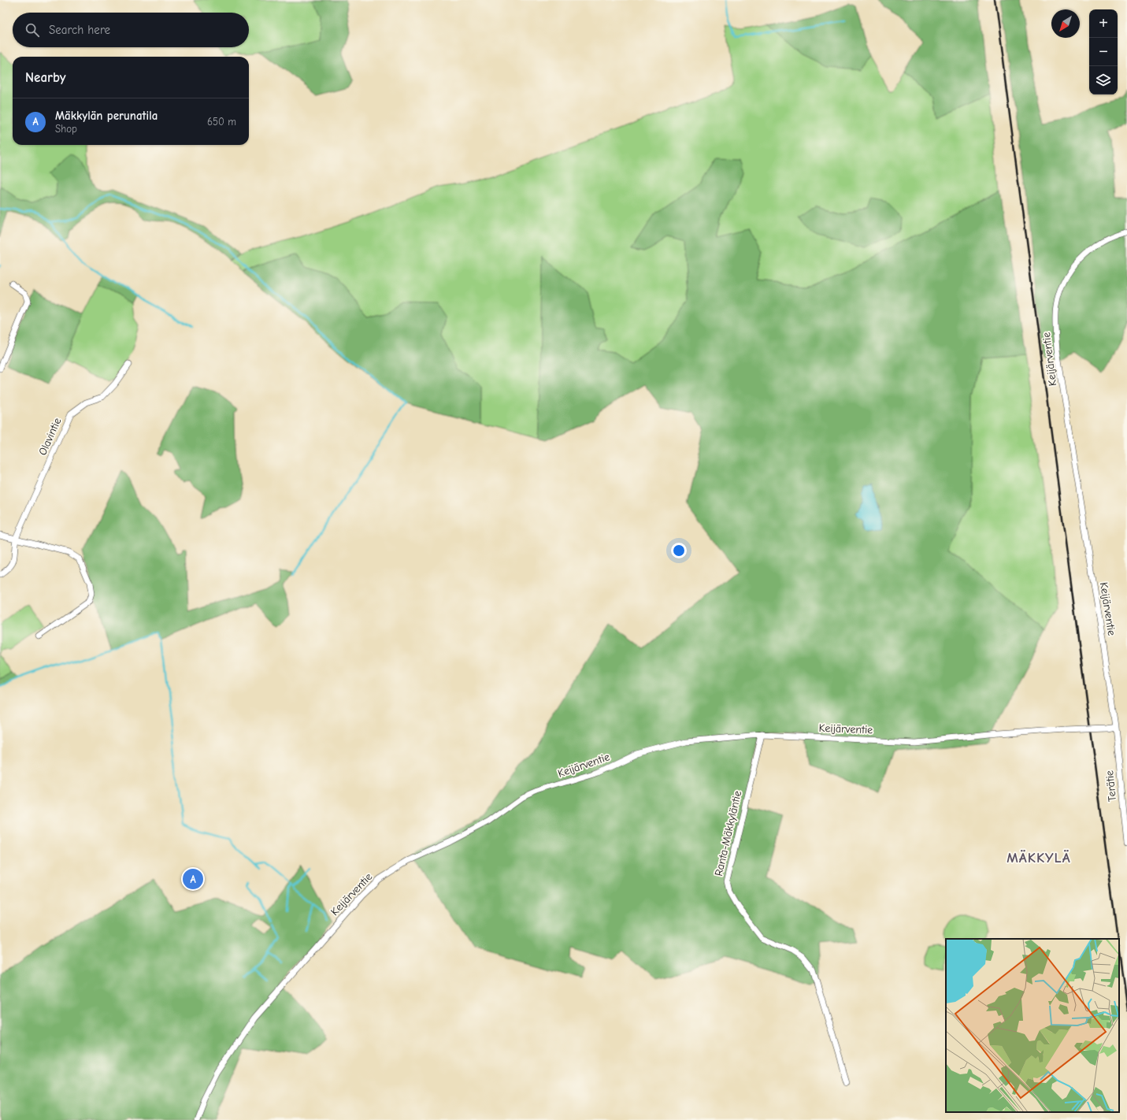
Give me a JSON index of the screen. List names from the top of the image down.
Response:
{
  "streets": {
    "street": [
      "Keijärventie",
      "Olavintie",
      "Terätie",
      "Ranta-Mäkkyläntie"
    ]
  },
  "crossings": [
    ["Keijärventie", "Terätie"],
    ["Keijärventie", "Ranta-Mäkkyläntie"]
  ],
  "districts": ["MÄKKYLÄ"],
  "north": "bottom left",
  "page": {
    "map_buttons": ["+", "−"],
    "search": "Search here",
    "heading": "Nearby",
    "list": [
      {
        "mark": "A",
        "name": "Mäkkylän perunatila",
        "note": "Shop",
        "value": "650 m"
      }
    ],
    "pins": "A"
  }
}
